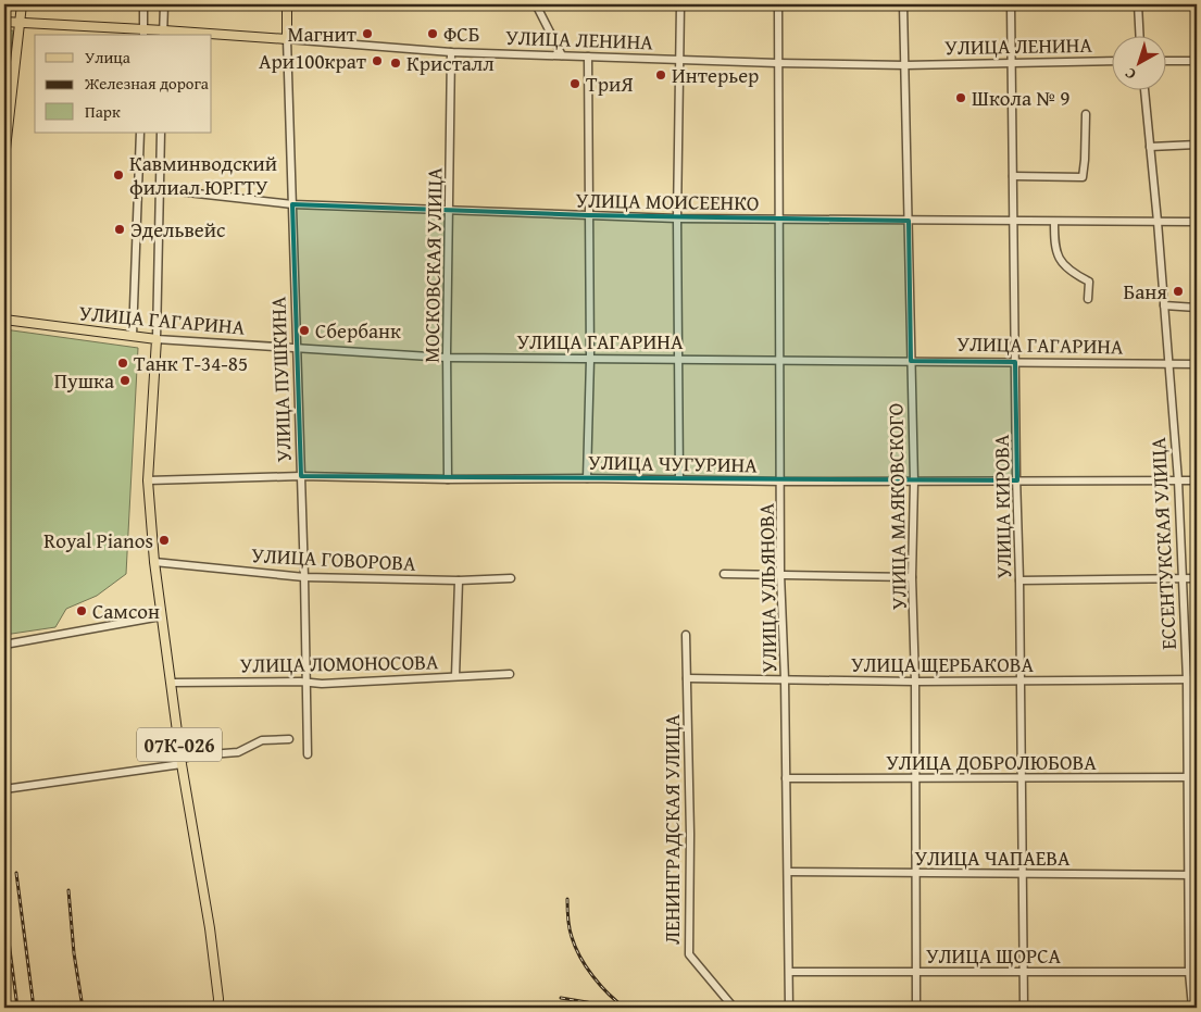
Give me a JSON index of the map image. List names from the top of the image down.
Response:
{
  "streets": {
    "main road": [
      "УЛИЦА ЛЕНИНА",
      "УЛИЦА ГАГАРИНА",
      "УЛИЦА ПУШКИНА",
      "07К-026"
    ],
    "street": [
      "УЛИЦА МОИСЕЕНКО",
      "МОСКОВСКАЯ УЛИЦА",
      "УЛИЦА ЧУГУРИНА",
      "УЛИЦА МАЯКОВСКОГО",
      "УЛИЦА КИРОВА",
      "ЕССЕНТУКСКАЯ УЛИЦА",
      "УЛИЦА ГОВОРОВА",
      "УЛИЦА УЛЬЯНОВА",
      "УЛИЦА ЛОМОНОСОВА",
      "УЛИЦА ЩЕРБАКОВА",
      "УЛИЦА ДОБРОЛЮБОВА",
      "ЛЕНИНГРАДСКАЯ УЛИЦА",
      "УЛИЦА ЧАПАЕВА",
      "УЛИЦА ЩОРСА"
    ]
  },
  "crossings": [
    ["УЛИЦА ЛЕНИНА", "МОСКОВСКАЯ УЛИЦА"],
    ["УЛИЦА ЛЕНИНА", "УЛИЦА ПУШКИНА"],
    ["УЛИЦА ЛЕНИНА", "УЛИЦА МАЯКОВСКОГО"],
    ["УЛИЦА ЛЕНИНА", "УЛИЦА КИРОВА"],
    ["УЛИЦА ЛЕНИНА", "УЛИЦА УЛЬЯНОВА"],
    ["УЛИЦА МОИСЕЕНКО", "МОСКОВСКАЯ УЛИЦА"],
    ["УЛИЦА МОИСЕЕНКО", "УЛИЦА ПУШКИНА"],
    ["УЛИЦА МОИСЕЕНКО", "УЛИЦА МАЯКОВСКОГО"],
    ["УЛИЦА МОИСЕЕНКО", "УЛИЦА КИРОВА"],
    ["УЛИЦА МОИСЕЕНКО", "ЕССЕНТУКСКАЯ УЛИЦА"],
    ["УЛИЦА МОИСЕЕНКО", "УЛИЦА УЛЬЯНОВА"],
    ["МОСКОВСКАЯ УЛИЦА", "УЛИЦА ГАГАРИНА"],
    ["МОСКОВСКАЯ УЛИЦА", "УЛИЦА ЧУГУРИНА"],
    ["УЛИЦА ГАГАРИНА", "УЛИЦА ПУШКИНА"],
    ["УЛИЦА ГАГАРИНА", "УЛИЦА МАЯКОВСКОГО"],
    ["УЛИЦА ГАГАРИНА", "УЛИЦА КИРОВА"],
    ["УЛИЦА ГАГАРИНА", "ЕССЕНТУКСКАЯ УЛИЦА"],
    ["УЛИЦА ГАГАРИНА", "УЛИЦА УЛЬЯНОВА"],
    ["УЛИЦА ГАГАРИНА", "07К-026"],
    ["УЛИЦА ПУШКИНА", "УЛИЦА ЧУГУРИНА"],
    ["УЛИЦА ПУШКИНА", "УЛИЦА ГОВОРОВА"],
    ["УЛИЦА ПУШКИНА", "УЛИЦА ЛОМОНОСОВА"],
    ["УЛИЦА ЧУГУРИНА", "УЛИЦА МАЯКОВСКОГО"],
    ["УЛИЦА ЧУГУРИНА", "УЛИЦА КИРОВА"],
    ["УЛИЦА ЧУГУРИНА", "ЕССЕНТУКСКАЯ УЛИЦА"],
    ["УЛИЦА ЧУГУРИНА", "УЛИЦА УЛЬЯНОВА"],
    ["УЛИЦА ЧУГУРИНА", "07К-026"],
    ["УЛИЦА МАЯКОВСКОГО", "УЛИЦА ЩЕРБАКОВА"],
    ["УЛИЦА МАЯКОВСКОГО", "УЛИЦА ДОБРОЛЮБОВА"],
    ["УЛИЦА МАЯКОВСКОГО", "УЛИЦА ЧАПАЕВА"],
    ["УЛИЦА МАЯКОВСКОГО", "УЛИЦА ЩОРСА"],
    ["УЛИЦА КИРОВА", "УЛИЦА ЩЕРБАКОВА"],
    ["УЛИЦА КИРОВА", "УЛИЦА ДОБРОЛЮБОВА"],
    ["УЛИЦА КИРОВА", "УЛИЦА ЧАПАЕВА"],
    ["УЛИЦА КИРОВА", "УЛИЦА ЩОРСА"],
    ["ЕССЕНТУКСКАЯ УЛИЦА", "УЛИЦА ЩЕРБАКОВА"],
    ["ЕССЕНТУКСКАЯ УЛИЦА", "УЛИЦА ДОБРОЛЮБОВА"],
    ["ЕССЕНТУКСКАЯ УЛИЦА", "УЛИЦА ЧАПАЕВА"],
    ["ЕССЕНТУКСКАЯ УЛИЦА", "УЛИЦА ЩОРСА"],
    ["УЛИЦА ГОВОРОВА", "07К-026"],
    ["УЛИЦА УЛЬЯНОВА", "УЛИЦА ЩЕРБАКОВА"],
    ["УЛИЦА УЛЬЯНОВА", "УЛИЦА ДОБРОЛЮБОВА"],
    ["УЛИЦА УЛЬЯНОВА", "УЛИЦА ЧАПАЕВА"],
    ["УЛИЦА УЛЬЯНОВА", "УЛИЦА ЩОРСА"],
    ["УЛИЦА ЛОМОНОСОВА", "07К-026"],
    ["УЛИЦА ЩЕРБАКОВА", "ЛЕНИНГРАДСКАЯ УЛИЦА"]
  ],
  "places": [
    "Магнит",
    "ФСБ",
    "Ари100крат",
    "Кристалл",
    "Интерьер",
    "ТриЯ",
    "Школа № 9",
    "Кавминводский филиал ЮРГТУ",
    "Эдельвейс",
    "Баня",
    "Сбербанк",
    "Танк Т-34-85",
    "Пушка",
    "Royal Pianos",
    "Самсон"
  ],
  "legend": ["Улица", "Железная дорога", "Парк"],
  "north": "bottom left"
}
